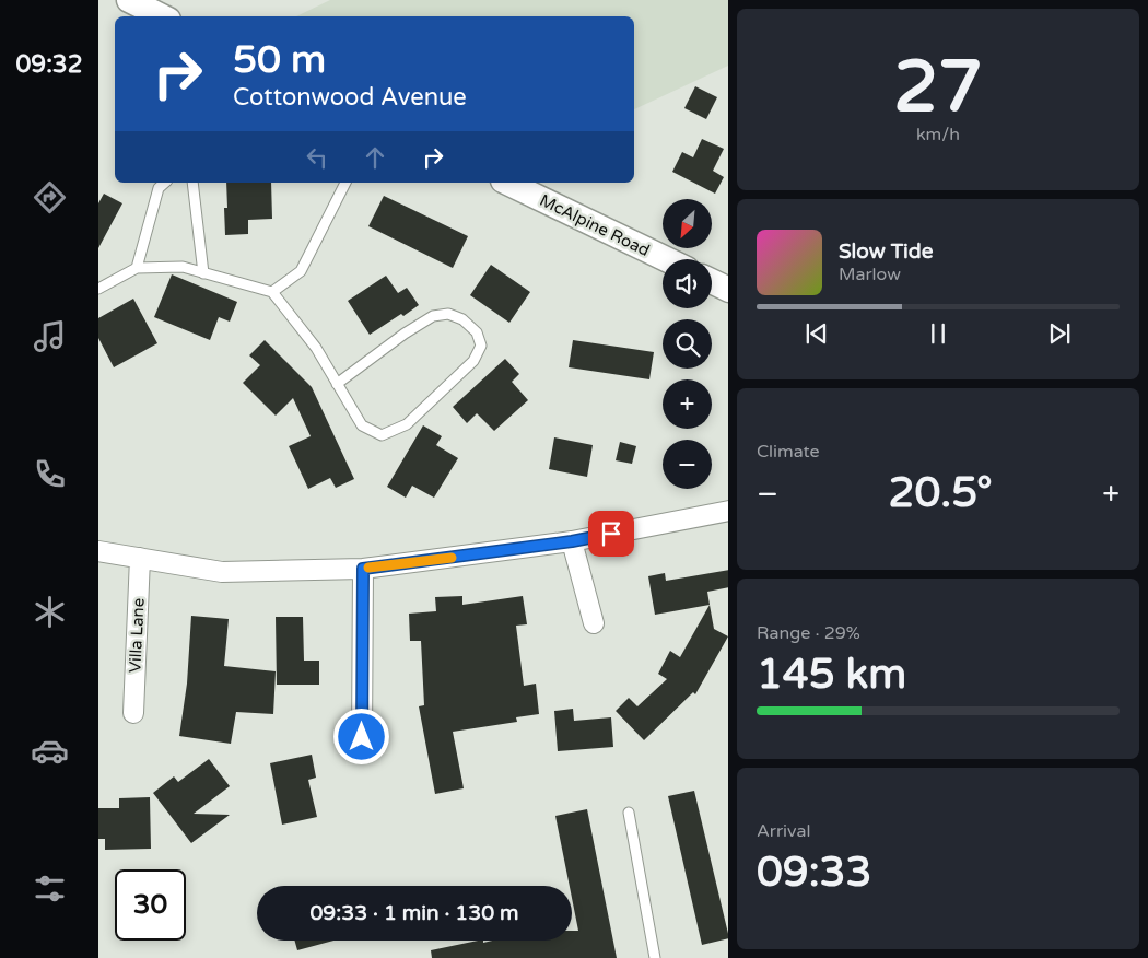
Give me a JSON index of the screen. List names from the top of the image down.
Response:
{
  "streets": {
    "street": ["McAlpine Road", "Villa Lane"]
  },
  "north": "bottom left",
  "page": {
    "tabs": "09:32",
    "tile": [
      ["27", "km/h"],
      "Climate",
      ["Range · 29%", "145 km"],
      ["Arrival", "09:33"]
    ],
    "turn": ["50 m", "Cottonwood Avenue"],
    "map_buttons": ["+", "−"],
    "song": ["Slow Tide", "Marlow"],
    "heat": ["−", "20.5°", "+"],
    "limit": "30",
    "trip": "09:33 · 1 min · 130 m"
  }
}
